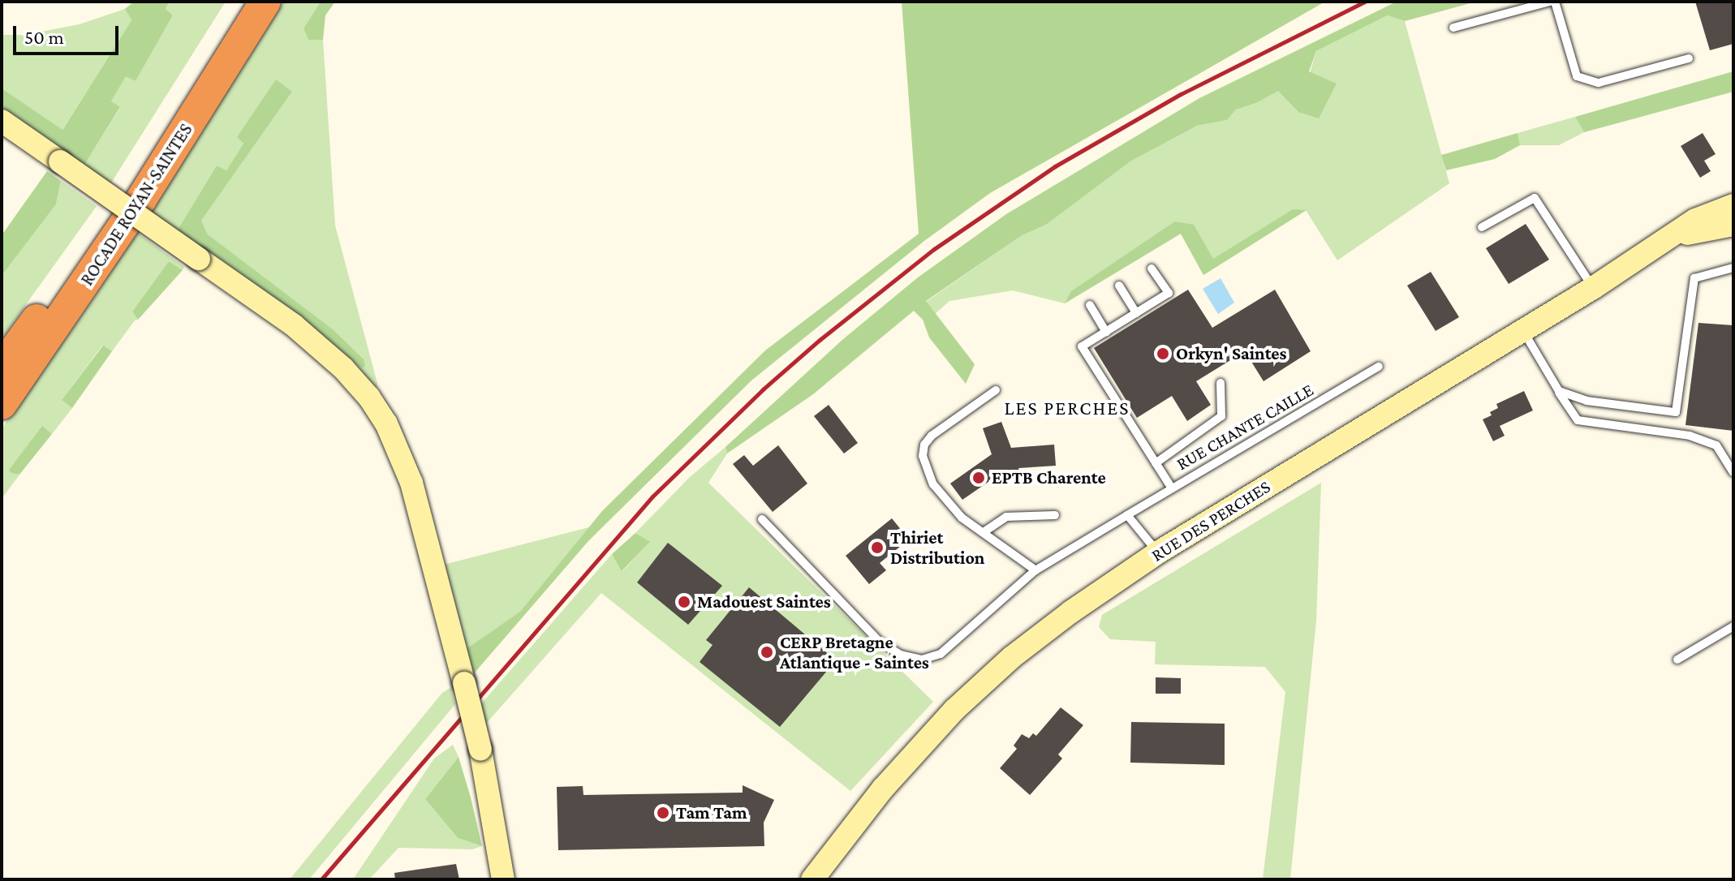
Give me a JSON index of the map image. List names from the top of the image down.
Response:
{
  "streets": {
    "highway": ["ROCADE ROYAN-SAINTES"],
    "street": ["RUE DES PERCHES"],
    "lane": ["RUE CHANTE CAILLE"]
  },
  "districts": ["LES PERCHES"],
  "places": [
    "Orkyn' Saintes",
    "EPTB Charente",
    "Thiriet Distribution",
    "Madouest Saintes",
    "CERP Bretagne Atlantique - Saintes",
    "Tam Tam"
  ],
  "scale_bar": "50 m"
}
